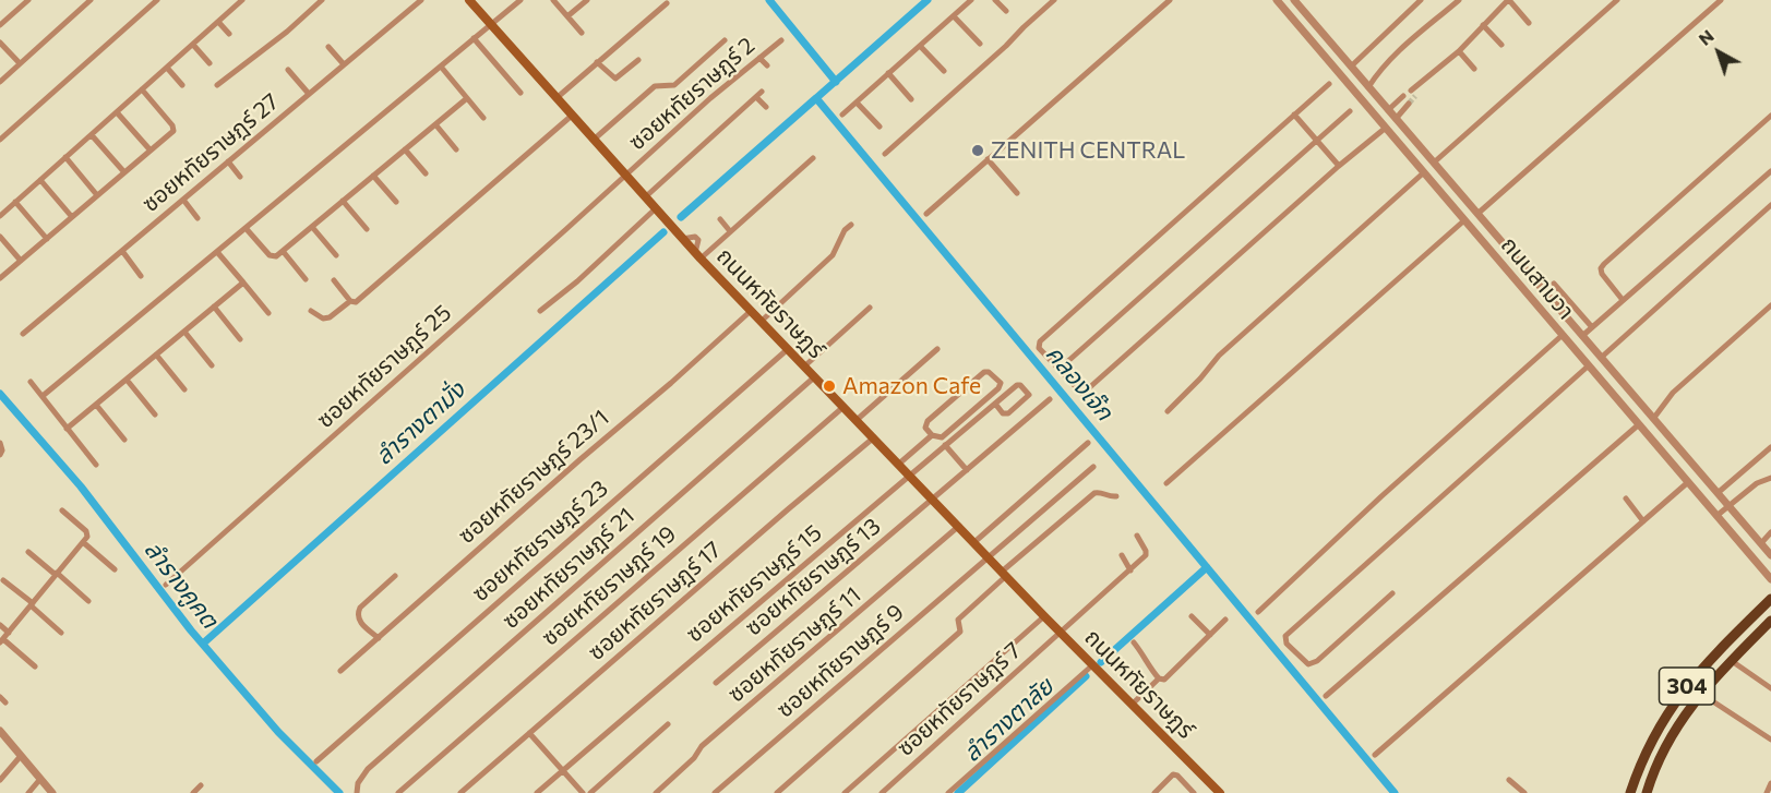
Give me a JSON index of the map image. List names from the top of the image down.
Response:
{
  "streets": {
    "highway": ["304"],
    "main road": ["ถนนหทัยราษฎร์"],
    "street": [
      "ซอยหทัยราษฎร์ 2",
      "ซอยหทัยราษฎร์ 27",
      "ถนนสามวา",
      "ซอยหทัยราษฎร์ 25",
      "ซอยหทัยราษฎร์ 23/1",
      "ซอยหทัยราษฎร์ 23",
      "ซอยหทัยราษฎร์ 21",
      "ซอยหทัยราษฎร์ 13",
      "ซอยหทัยราษฎร์ 15",
      "ซอยหทัยราษฎร์ 19",
      "ซอยหทัยราษฎร์ 17",
      "ซอยหทัยราษฎร์ 11",
      "ซอยหทัยราษฎร์ 9",
      "ซอยหทัยราษฎร์ 7"
    ]
  },
  "crossings": [
    ["ซอยหทัยราษฎร์ 2", "ถนนหทัยราษฎร์"],
    ["ซอยหทัยราษฎร์ 2", "ซอยหทัยราษฎร์ 25"],
    ["ถนนหทัยราษฎร์", "ซอยหทัยราษฎร์ 25"],
    ["ถนนหทัยราษฎร์", "ซอยหทัยราษฎร์ 23/1"],
    ["ถนนหทัยราษฎร์", "ซอยหทัยราษฎร์ 23"],
    ["ถนนหทัยราษฎร์", "ซอยหทัยราษฎร์ 21"],
    ["ถนนหทัยราษฎร์", "ซอยหทัยราษฎร์ 13"],
    ["ถนนหทัยราษฎร์", "ซอยหทัยราษฎร์ 15"],
    ["ถนนหทัยราษฎร์", "ซอยหทัยราษฎร์ 19"],
    ["ถนนหทัยราษฎร์", "ซอยหทัยราษฎร์ 17"],
    ["ถนนหทัยราษฎร์", "ซอยหทัยราษฎร์ 11"],
    ["ถนนหทัยราษฎร์", "ซอยหทัยราษฎร์ 9"],
    ["ถนนหทัยราษฎร์", "ซอยหทัยราษฎร์ 7"]
  ],
  "water": [
    "คลองเจ๊ก",
    "ลำรางตามั่ง",
    "ลำรางคูคต",
    "ลำรางตาลัย"
  ],
  "places": ["ZENITH CENTRAL", "Amazon Cafe"],
  "north": "top left"
}
